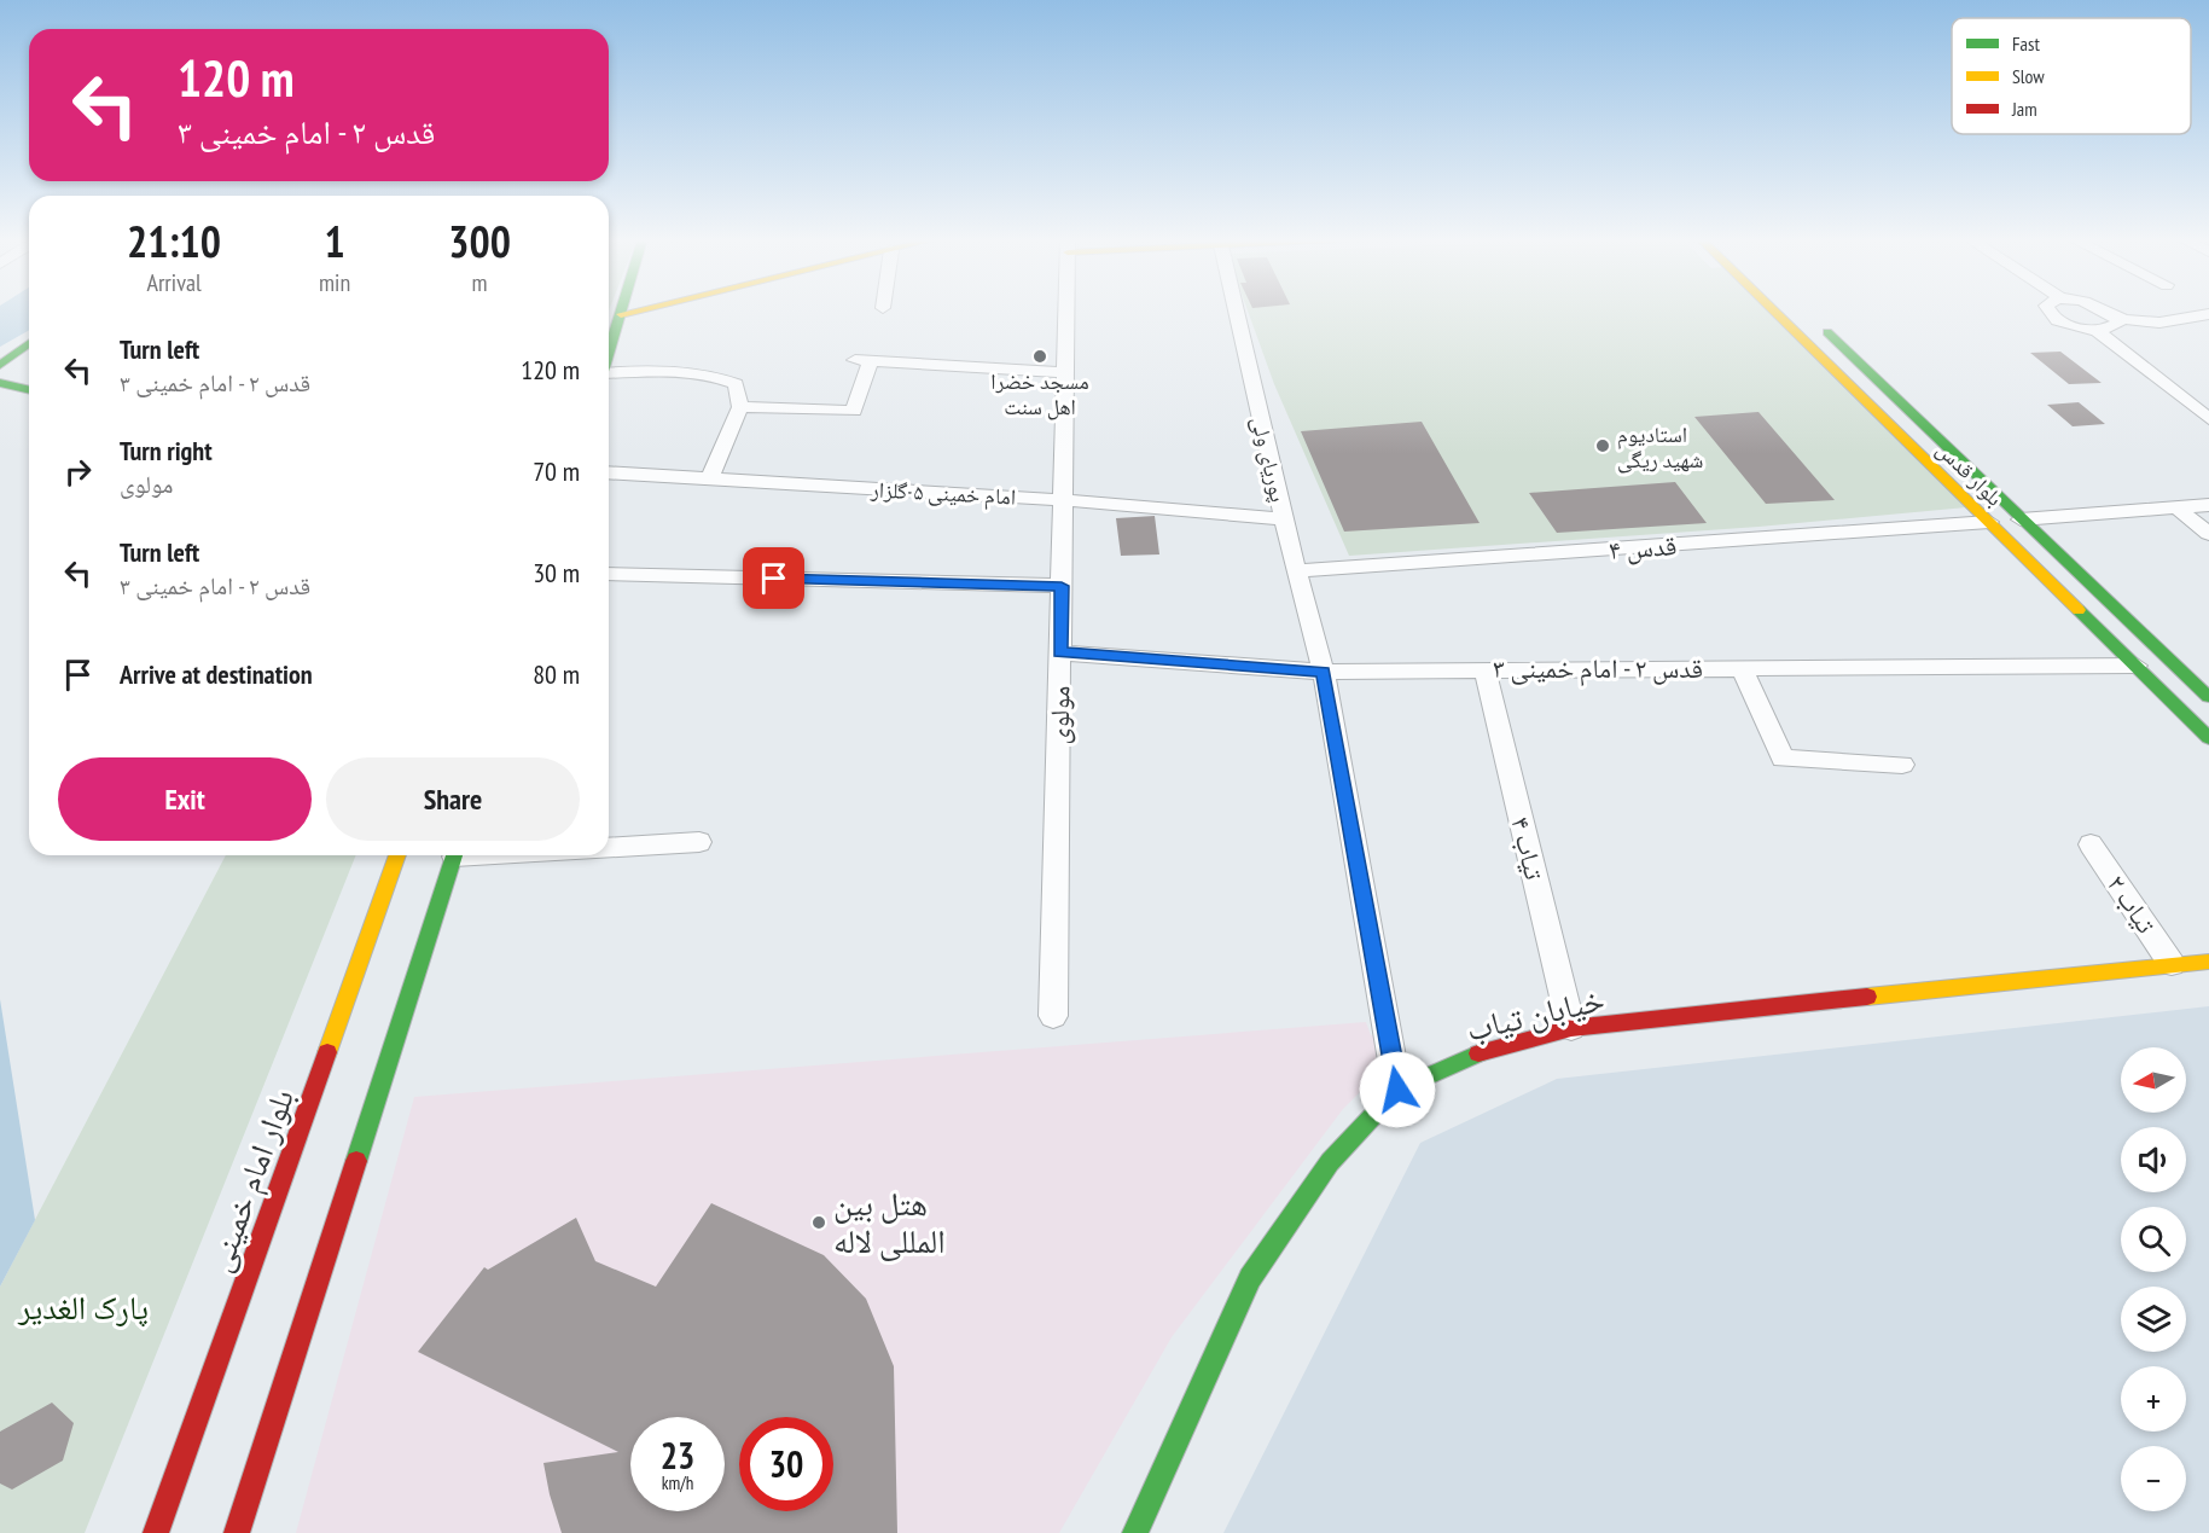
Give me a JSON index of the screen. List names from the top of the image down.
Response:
{
  "streets": {
    "main road": ["بلوار قدس", "خیابان تیاب", "بلوار امام خمینی"],
    "street": [
      "پوریای ولی",
      "امام خمینی ۵-گلزار",
      "قدس ۴",
      "قدس ۲ - امام خمینی ۳",
      "مولوی",
      "تیاب ۴",
      "تیاب ۲"
    ]
  },
  "crossings": [
    ["پوریای ولی", "امام خمینی ۵-گلزار"],
    ["پوریای ولی", "قدس ۴"],
    ["پوریای ولی", "قدس ۲ - امام خمینی ۳"],
    ["پوریای ولی", "خیابان تیاب"],
    ["بلوار قدس", "قدس ۴"],
    ["بلوار قدس", "قدس ۲ - امام خمینی ۳"],
    ["امام خمینی ۵-گلزار", "مولوی"],
    ["قدس ۲ - امام خمینی ۳", "مولوی"],
    ["قدس ۲ - امام خمینی ۳", "تیاب ۴"],
    ["تیاب ۴", "خیابان تیاب"],
    ["تیاب ۲", "خیابان تیاب"]
  ],
  "parks": ["پارک الغدیر"],
  "places": ["مسجد خضرا اهل سنت", "استادیوم شهید ریگی", "هتل بین المللی لاله"],
  "legend": ["Fast", "Slow", "Jam"],
  "north": "left",
  "page": {
    "turn": ["120 m", "قدس ۲ - امام خمینی ۳"],
    "eta": [
      "21:10",
      "Arrival",
      "1",
      "min",
      "300",
      "m"
    ],
    "list": [
      {
        "name": "Turn left",
        "note": "قدس ۲ - امام خمینی ۳",
        "value": "120 m"
      },
      {
        "name": "Turn right",
        "note": "مولوی",
        "value": "70 m"
      },
      {
        "name": "Turn left",
        "note": "قدس ۲ - امام خمینی ۳",
        "value": "30 m"
      },
      {
        "name": "Arrive at destination",
        "value": "80 m"
      }
    ],
    "buttons": ["Exit", "Share"],
    "map_buttons": ["+", "−"],
    "speed": "23 km/h",
    "limit": "30"
  }
}
